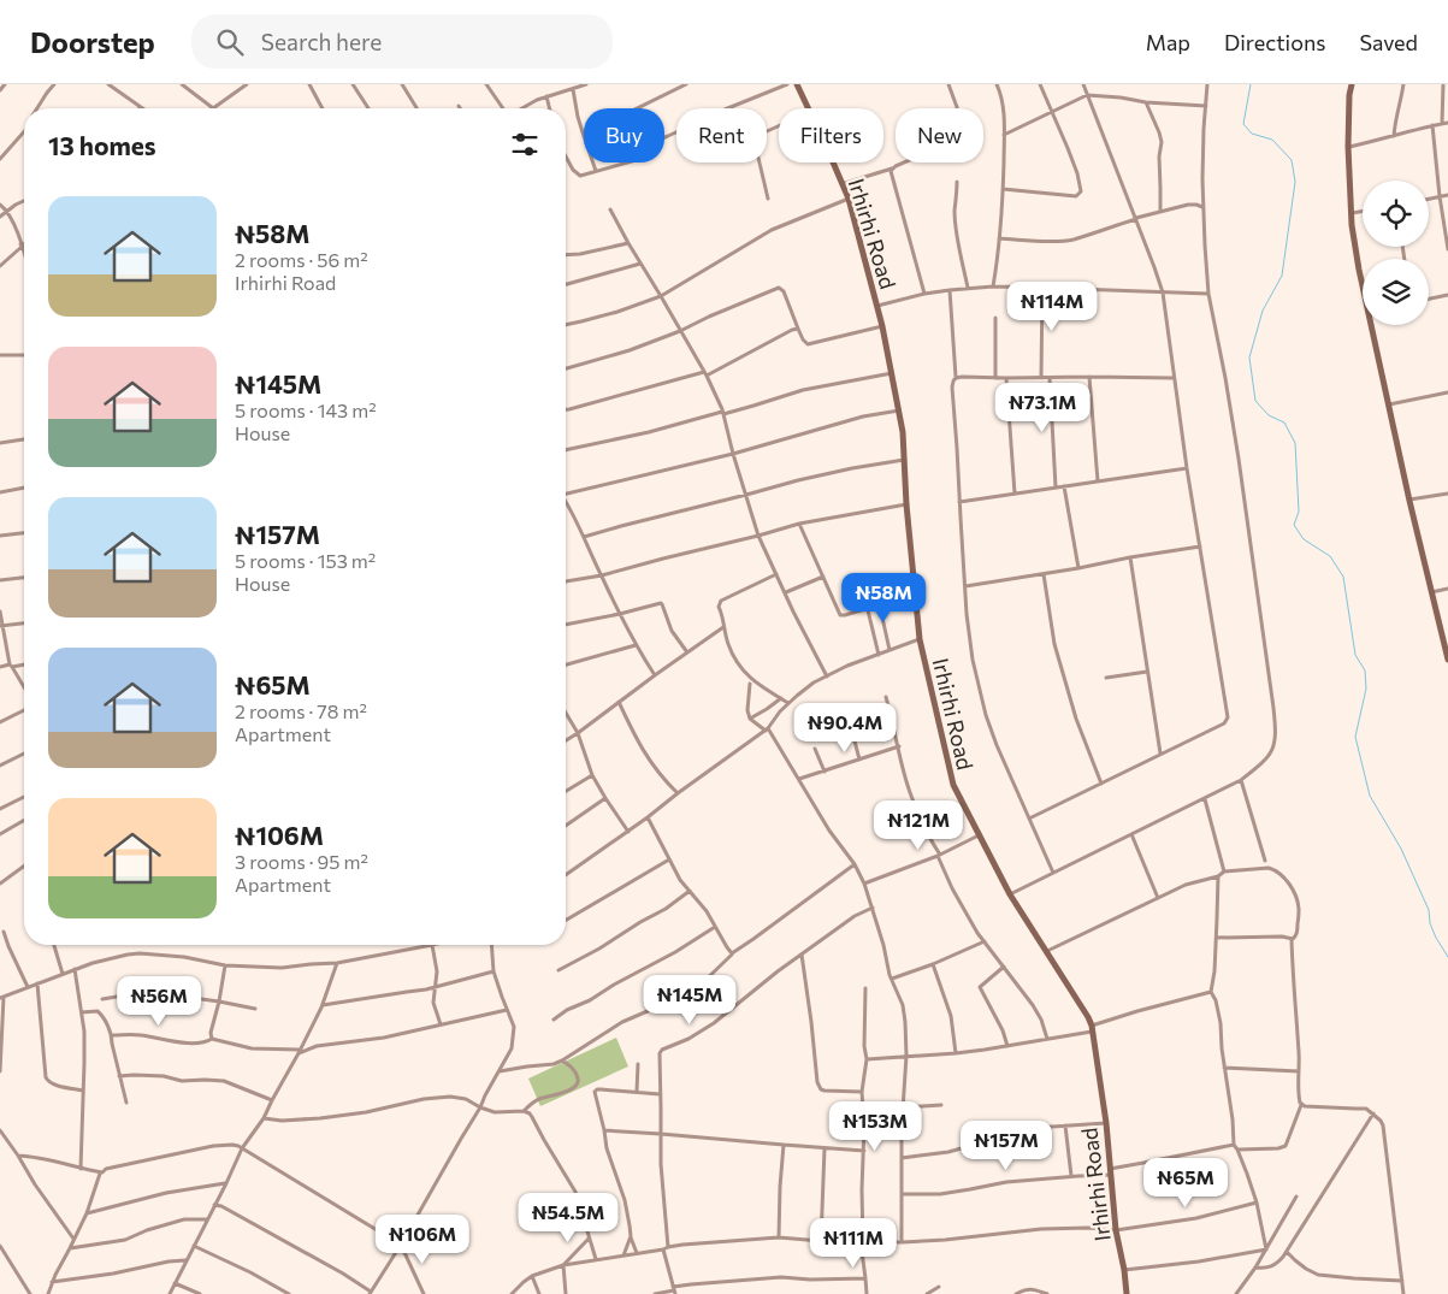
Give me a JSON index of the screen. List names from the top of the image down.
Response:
{
  "streets": {
    "street": ["Irhirhi Road"]
  },
  "page": {
    "header": "Doorstep",
    "search": "Search here",
    "nav": ["Map", "Directions", "Saved"],
    "chip": [
      "Buy",
      "Rent",
      "Filters",
      "New"
    ],
    "heading": "13 homes",
    "list": [
      {
        "name": "₦58M",
        "note": "2 rooms · 56 m² · Irhirhi Road"
      },
      {
        "name": "₦145M",
        "note": "5 rooms · 143 m² · House"
      },
      {
        "name": "₦157M",
        "note": "5 rooms · 153 m² · House"
      },
      {
        "name": "₦65M",
        "note": "2 rooms · 78 m² · Apartment"
      },
      {
        "name": "₦106M",
        "note": "3 rooms · 95 m² · Apartment"
      }
    ],
    "price": [
      "₦114M",
      "₦73.1M",
      "₦58M",
      "₦90.4M",
      "₦121M",
      "₦145M",
      "₦56M",
      "₦153M",
      "₦157M",
      "₦65M",
      "₦54.5M",
      "₦106M",
      "₦111M"
    ]
  }
}
